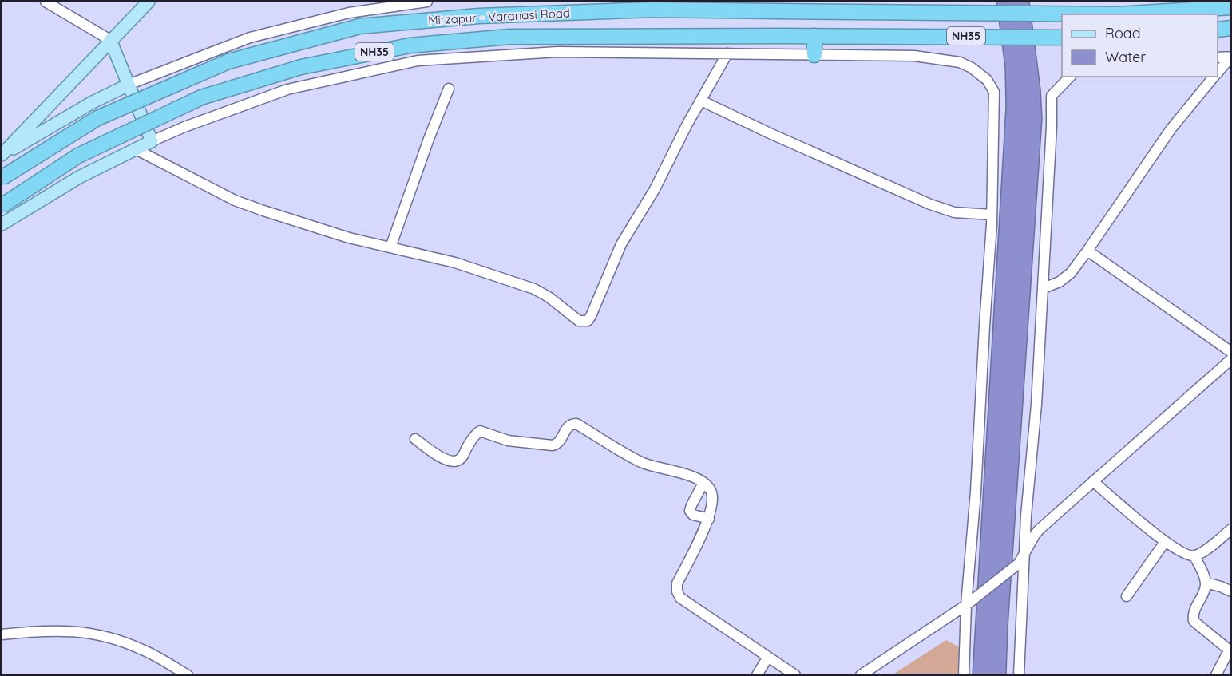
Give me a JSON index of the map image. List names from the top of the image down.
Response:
{
  "streets": {
    "highway": ["Mirzapur - Varanasi Road", "NH35"]
  },
  "legend": ["Road", "Water"]
}
